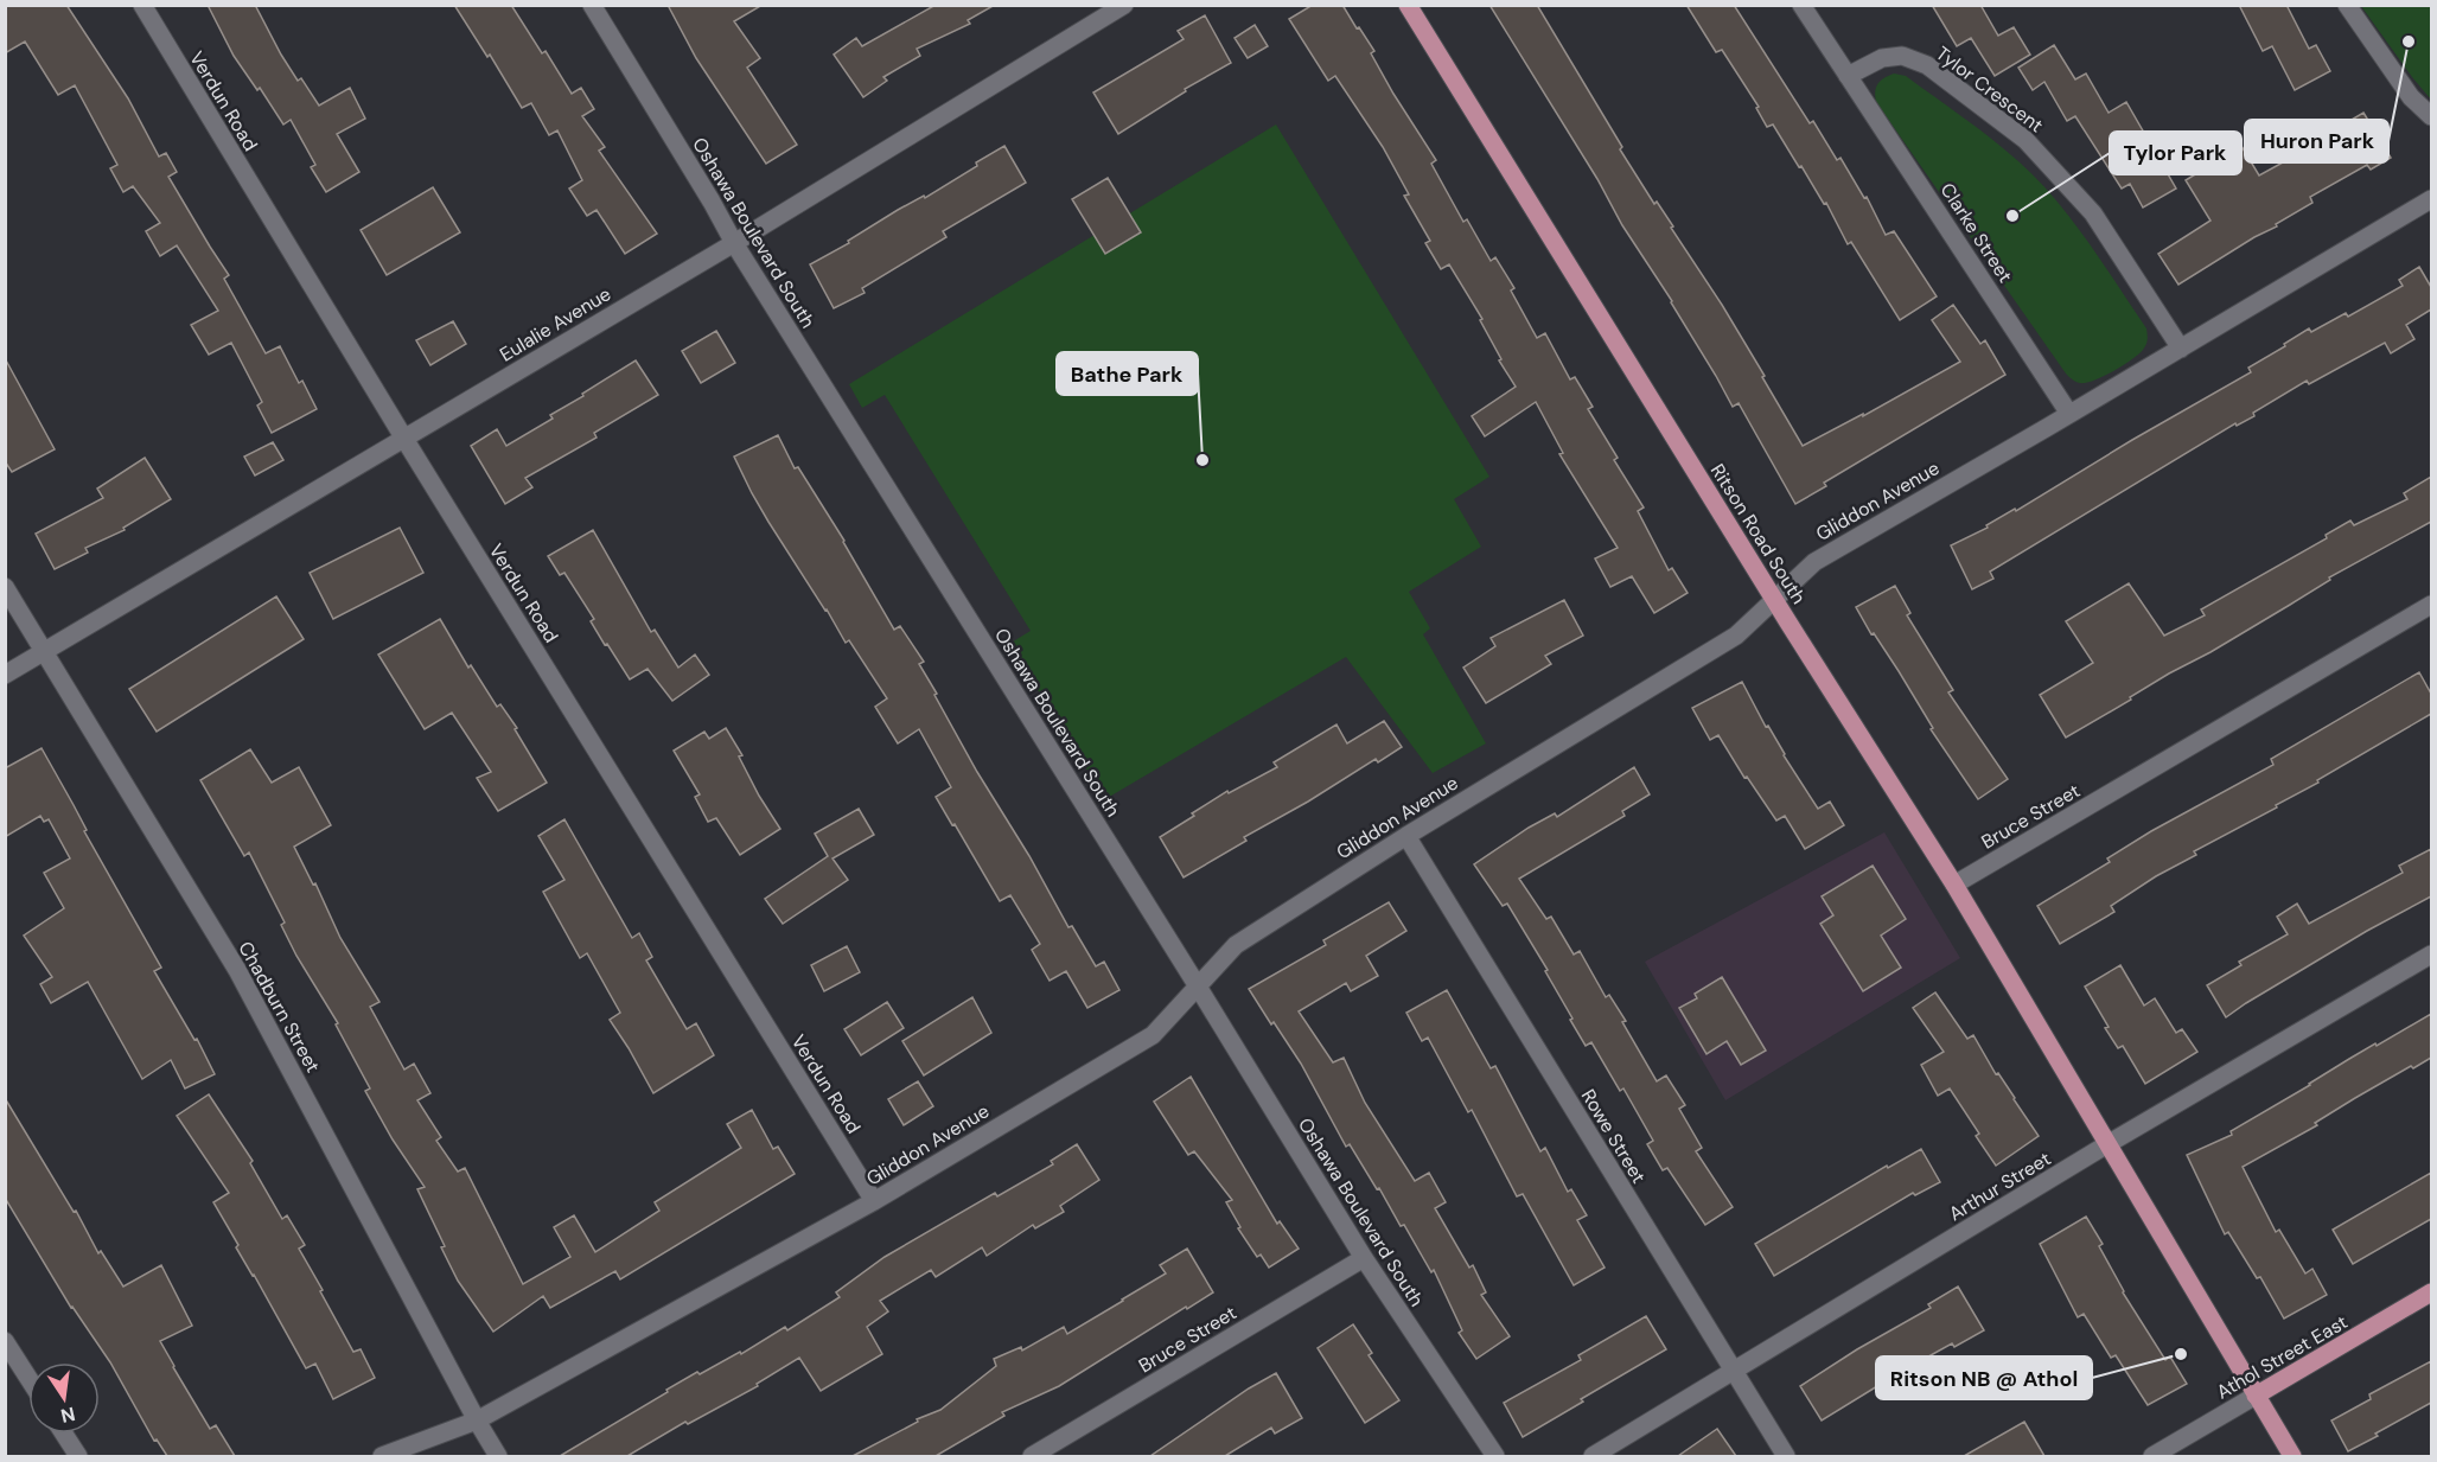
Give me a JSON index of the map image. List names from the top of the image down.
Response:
{
  "streets": {
    "main road": ["Ritson Road South", "Athol Street East"],
    "street": [
      "Tylor Crescent",
      "Verdun Road",
      "Oshawa Boulevard South",
      "Clarke Street",
      "Eulalie Avenue",
      "Gliddon Avenue",
      "Bruce Street",
      "Chadburn Street",
      "Rowe Street",
      "Arthur Street"
    ]
  },
  "crossings": [
    ["Tylor Crescent", "Clarke Street"],
    ["Tylor Crescent", "Gliddon Avenue"],
    ["Verdun Road", "Eulalie Avenue"],
    ["Verdun Road", "Gliddon Avenue"],
    ["Oshawa Boulevard South", "Eulalie Avenue"],
    ["Oshawa Boulevard South", "Gliddon Avenue"],
    ["Oshawa Boulevard South", "Bruce Street"],
    ["Clarke Street", "Gliddon Avenue"],
    ["Eulalie Avenue", "Chadburn Street"],
    ["Gliddon Avenue", "Ritson Road South"],
    ["Gliddon Avenue", "Chadburn Street"],
    ["Gliddon Avenue", "Rowe Street"],
    ["Ritson Road South", "Bruce Street"],
    ["Ritson Road South", "Arthur Street"],
    ["Ritson Road South", "Athol Street East"],
    ["Rowe Street", "Arthur Street"]
  ],
  "places": [
    "Huron Park",
    "Tylor Park",
    "Bathe Park",
    "Ritson NB @ Athol"
  ],
  "north": "bottom"
}
